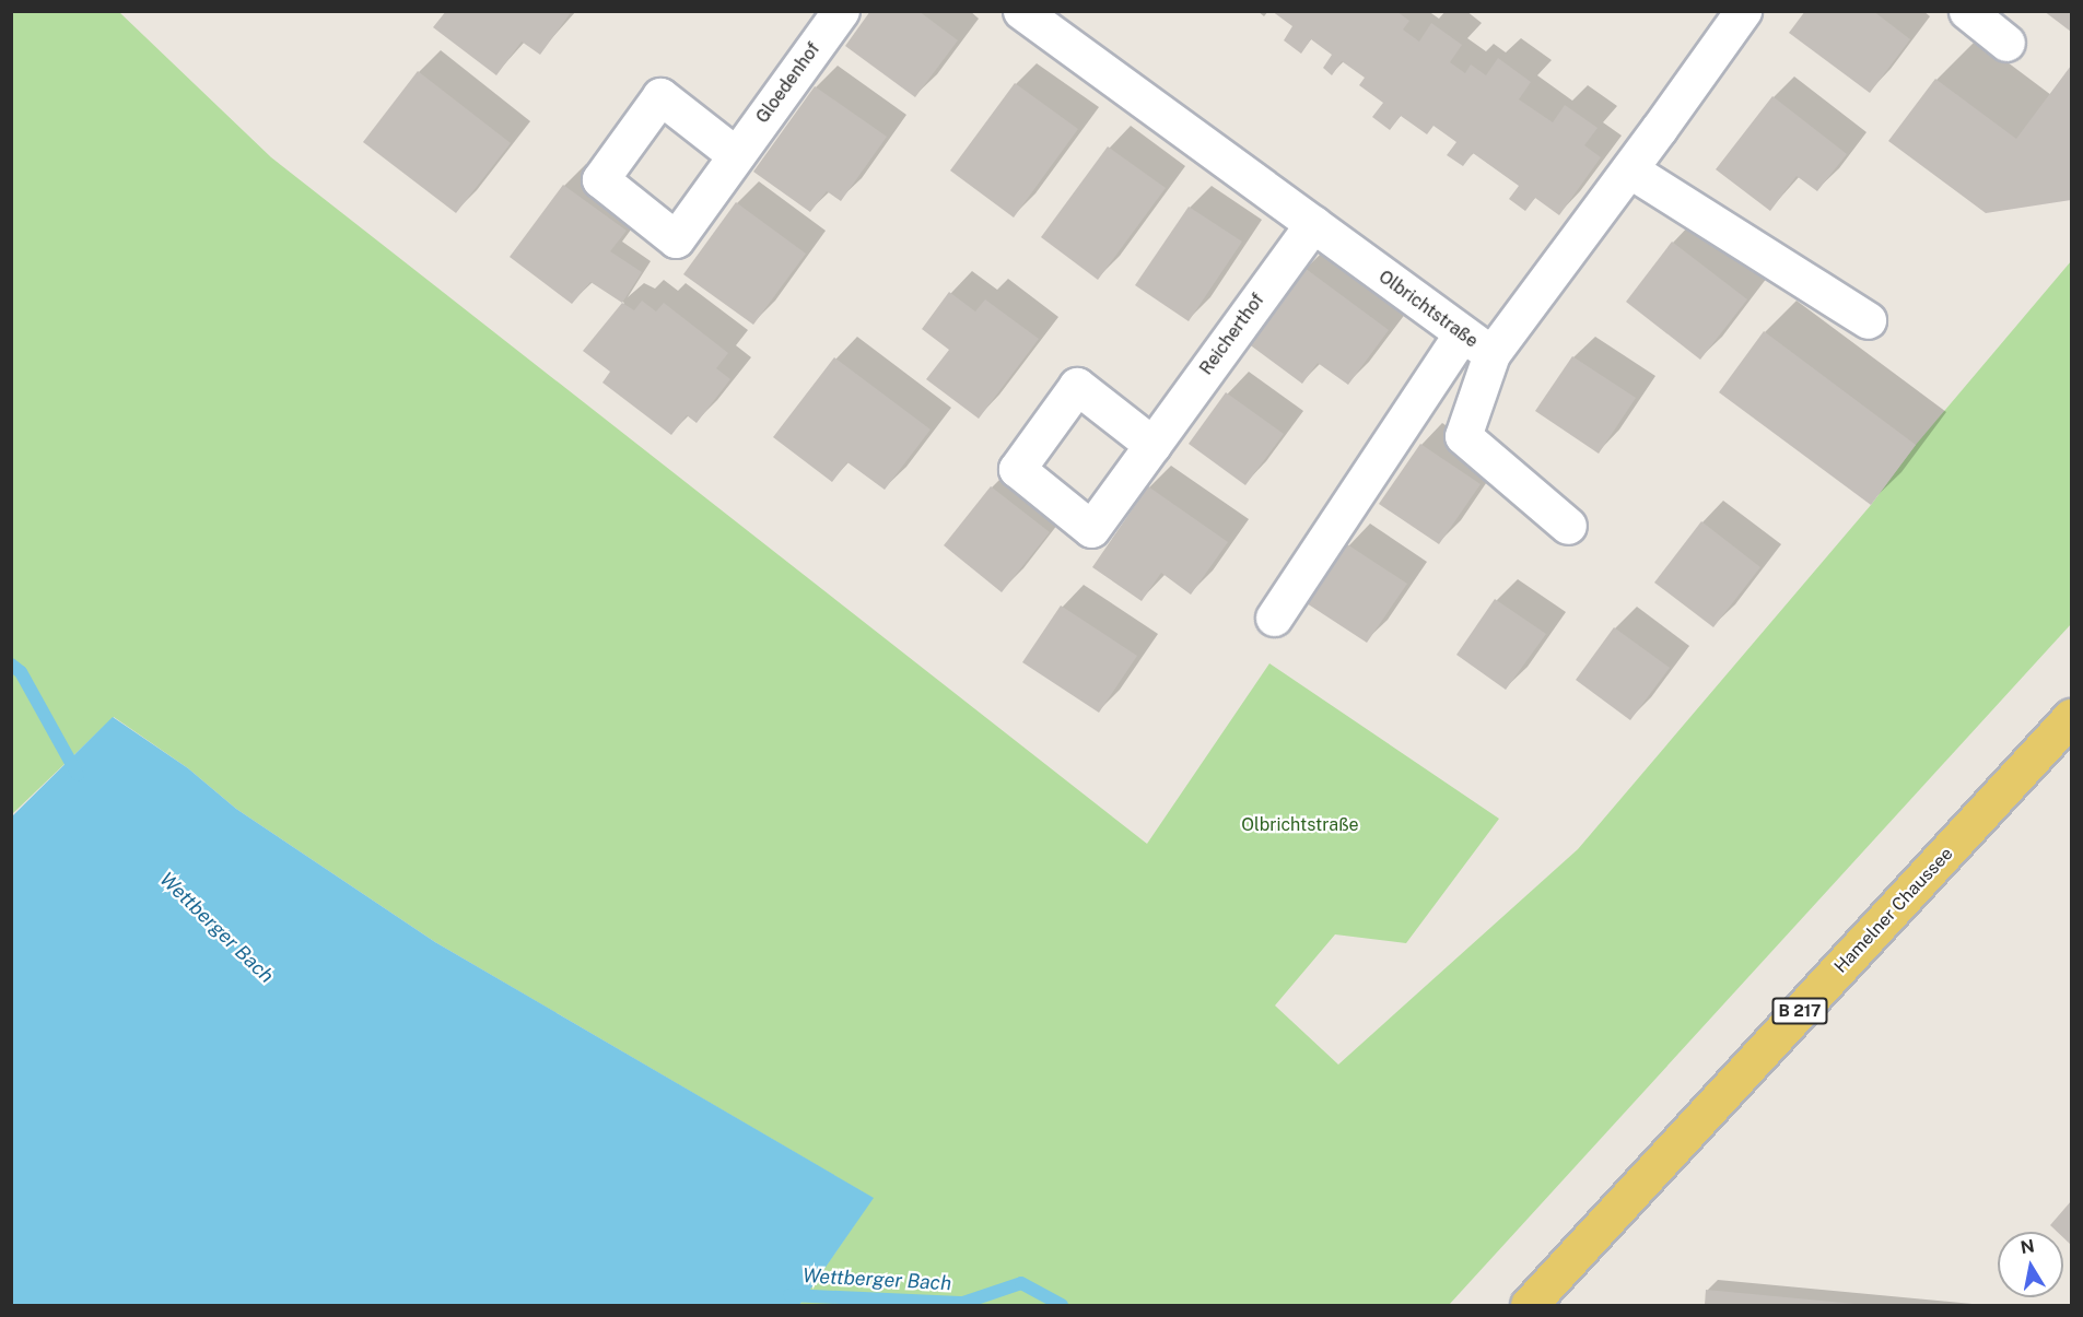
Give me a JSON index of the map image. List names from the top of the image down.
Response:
{
  "streets": {
    "main road": ["Hamelner Chaussee", "B 217"],
    "street": ["Gloedenhof", "Olbrichtstraße", "Reicherthof"]
  },
  "crossings": [
    ["Olbrichtstraße", "Reicherthof"]
  ],
  "water": ["Wettberger Bach"],
  "parks": ["Olbrichtstraße"],
  "north": "top"
}
